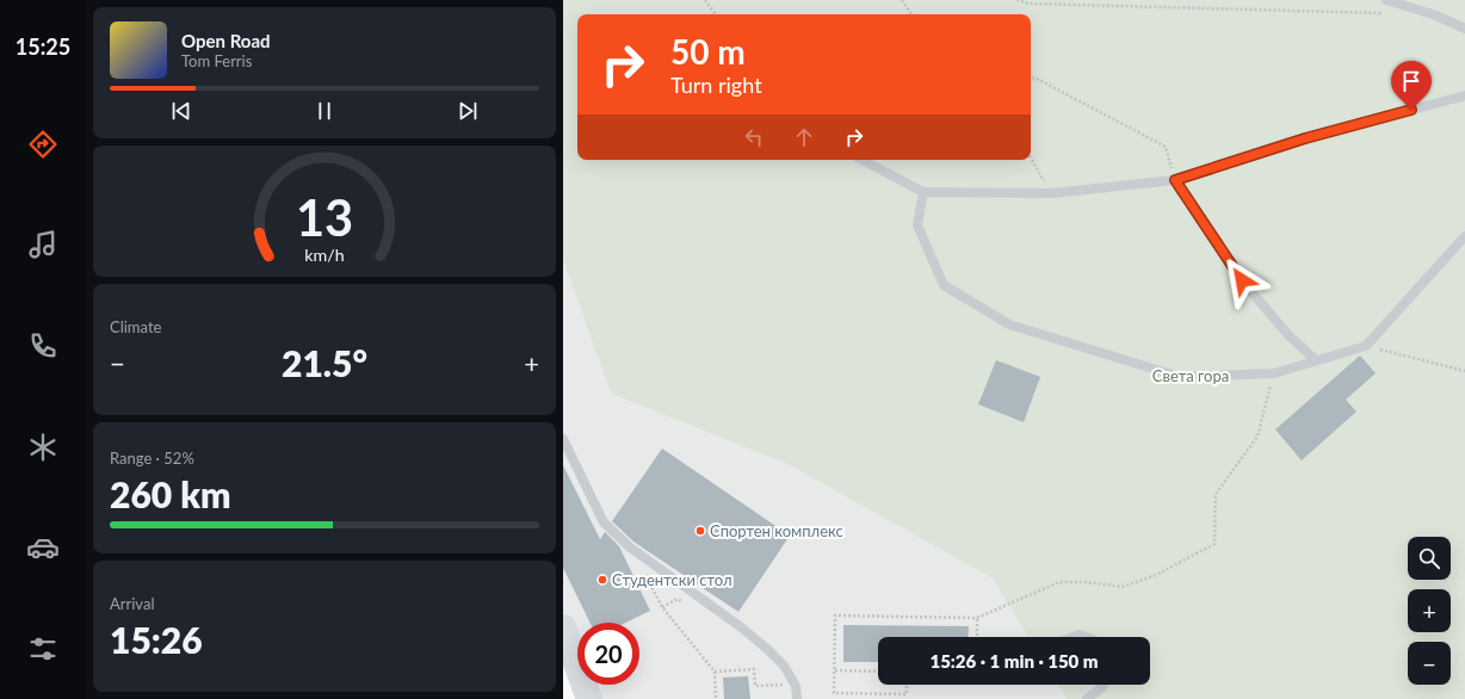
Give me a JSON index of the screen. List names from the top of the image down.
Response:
{
  "parks": ["Света гора"],
  "places": ["Спортен комплекс", "Студентски стол"],
  "page": {
    "tabs": "15:25",
    "turn": ["50 m", "Turn right"],
    "song": ["Open Road", "Tom Ferris"],
    "tile": [
      "Climate",
      ["Range · 52%", "260 km"],
      ["Arrival", "15:26"]
    ],
    "heat": ["−", "21.5°", "+"],
    "map_buttons": ["+", "−"],
    "limit": "20",
    "trip": "15:26 · 1 min · 150 m",
    "gauge": ["13", "km/h"]
  }
}
